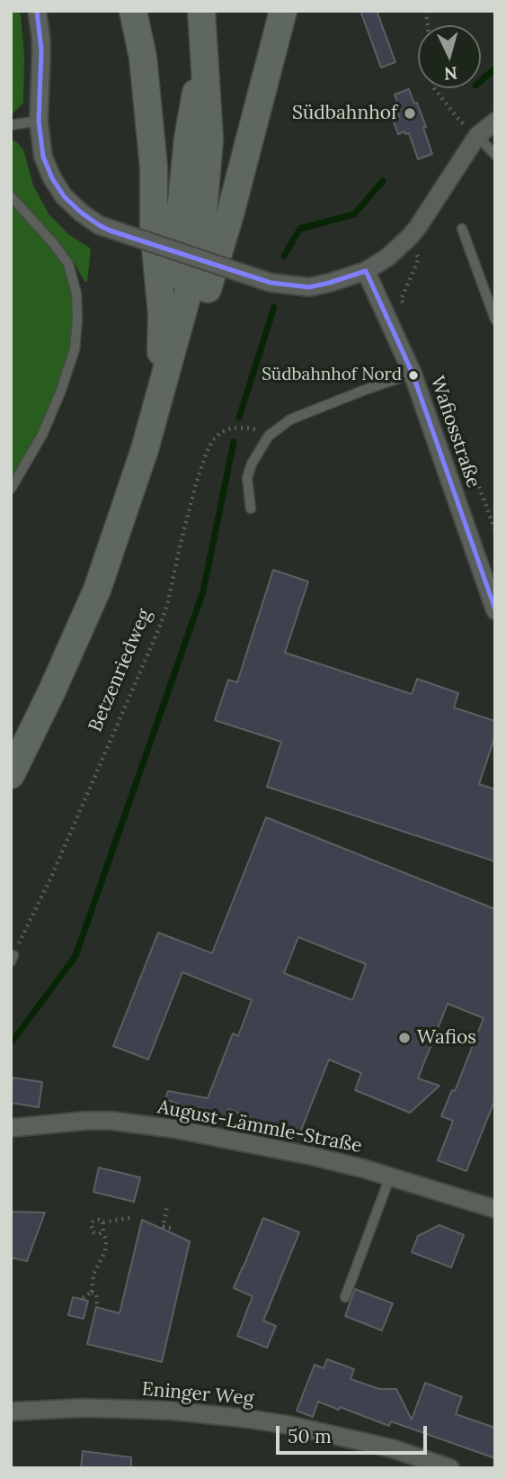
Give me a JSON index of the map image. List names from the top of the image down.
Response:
{
  "streets": {
    "street": ["Wafiosstraße", "August-Lämmle-Straße", "Eninger Weg"],
    "path": ["Betzenriedweg"]
  },
  "crossings": [
    ["Wafiosstraße", "Betzenriedweg"]
  ],
  "places": ["Südbahnhof", "Südbahnhof Nord", "Wafios"],
  "scale_bar": "50 m",
  "north": "bottom"
}
